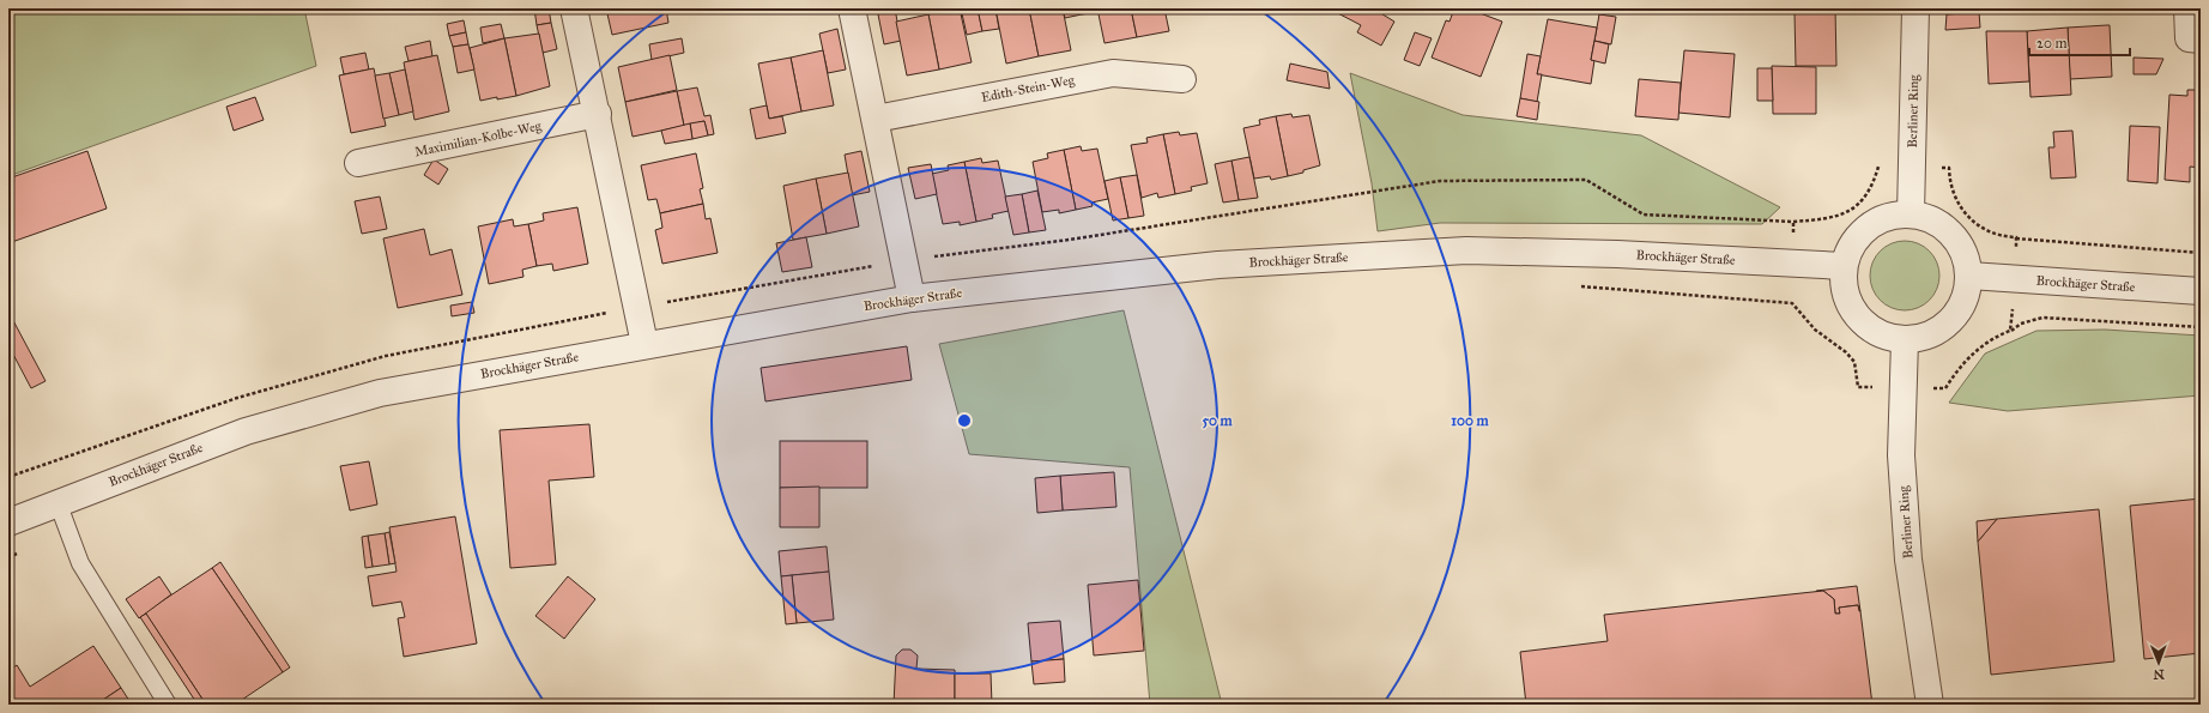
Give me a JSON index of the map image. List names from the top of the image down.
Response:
{
  "streets": {
    "street": [
      "Edith-Stein-Weg",
      "Berliner Ring",
      "Maximilian-Kolbe-Weg",
      "Brockhäger Straße"
    ]
  },
  "crossings": [
    ["Berliner Ring", "Brockhäger Straße"]
  ],
  "scale_bar": "20 m",
  "north": "bottom",
  "rings": ["50 m", "100 m"]
}
